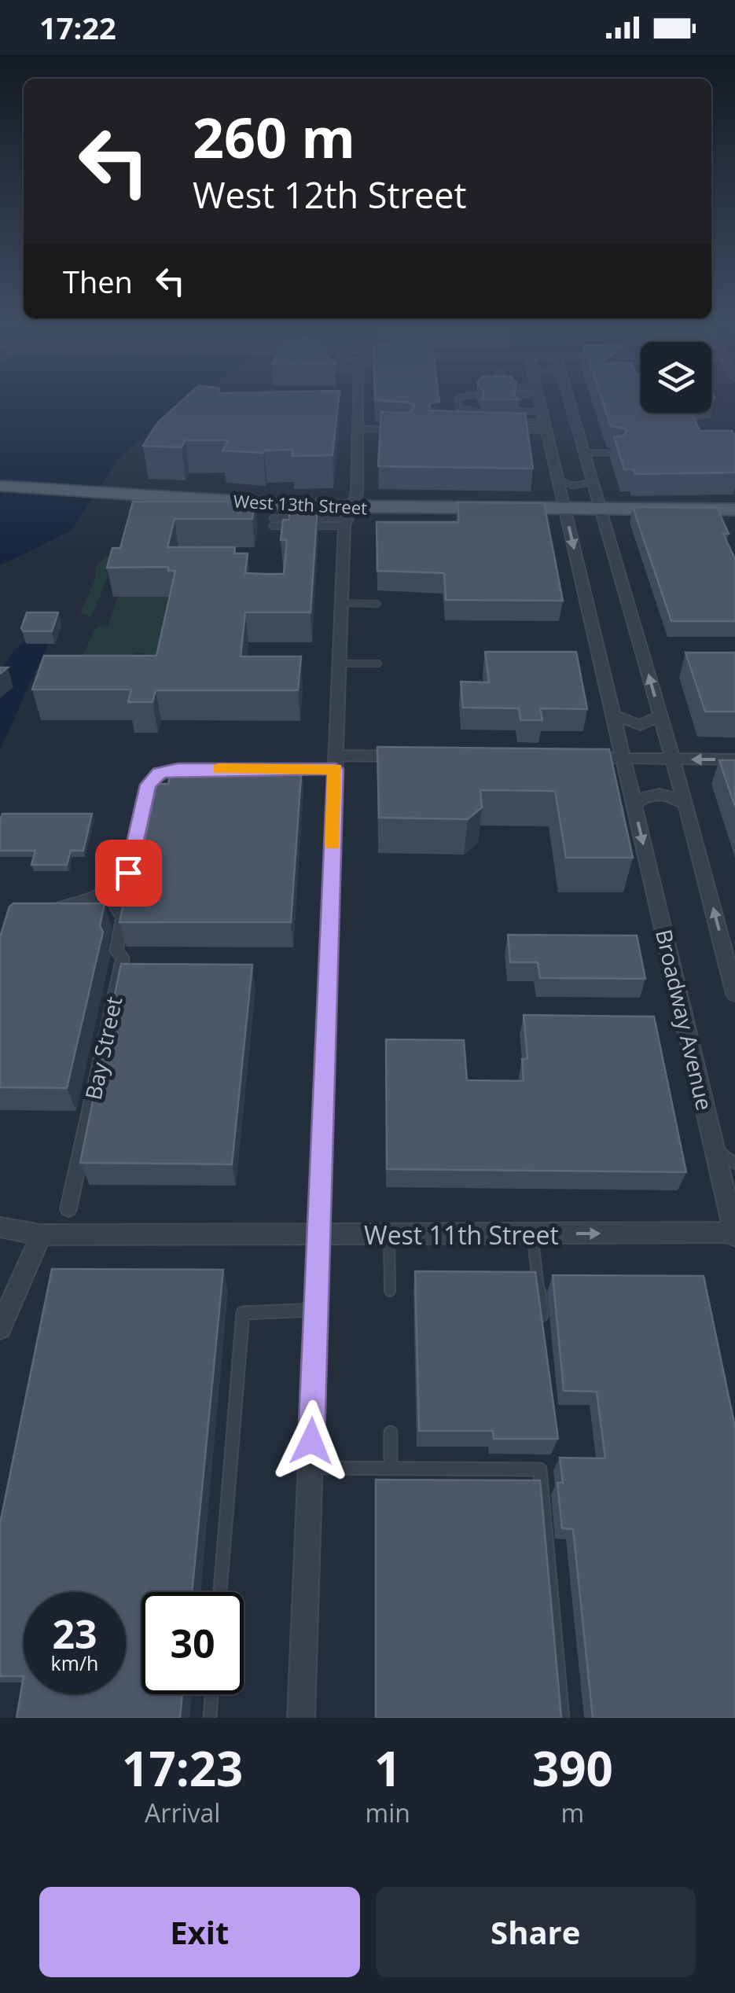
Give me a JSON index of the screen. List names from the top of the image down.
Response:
{
  "streets": {
    "main road": ["West 13th Street"],
    "street": ["Broadway Avenue", "Bay Street", "West 11th Street"]
  },
  "crossings": [
    ["West 13th Street", "Broadway Avenue"],
    ["Broadway Avenue", "West 11th Street"]
  ],
  "page": {
    "status": "17:22",
    "turn": ["260 m", "West 12th Street"],
    "then": "Then",
    "speed": "23 km/h",
    "limit": "30",
    "eta": [
      "17:23",
      "Arrival",
      "1",
      "min",
      "390",
      "m"
    ],
    "buttons": ["Exit", "Share"]
  }
}
